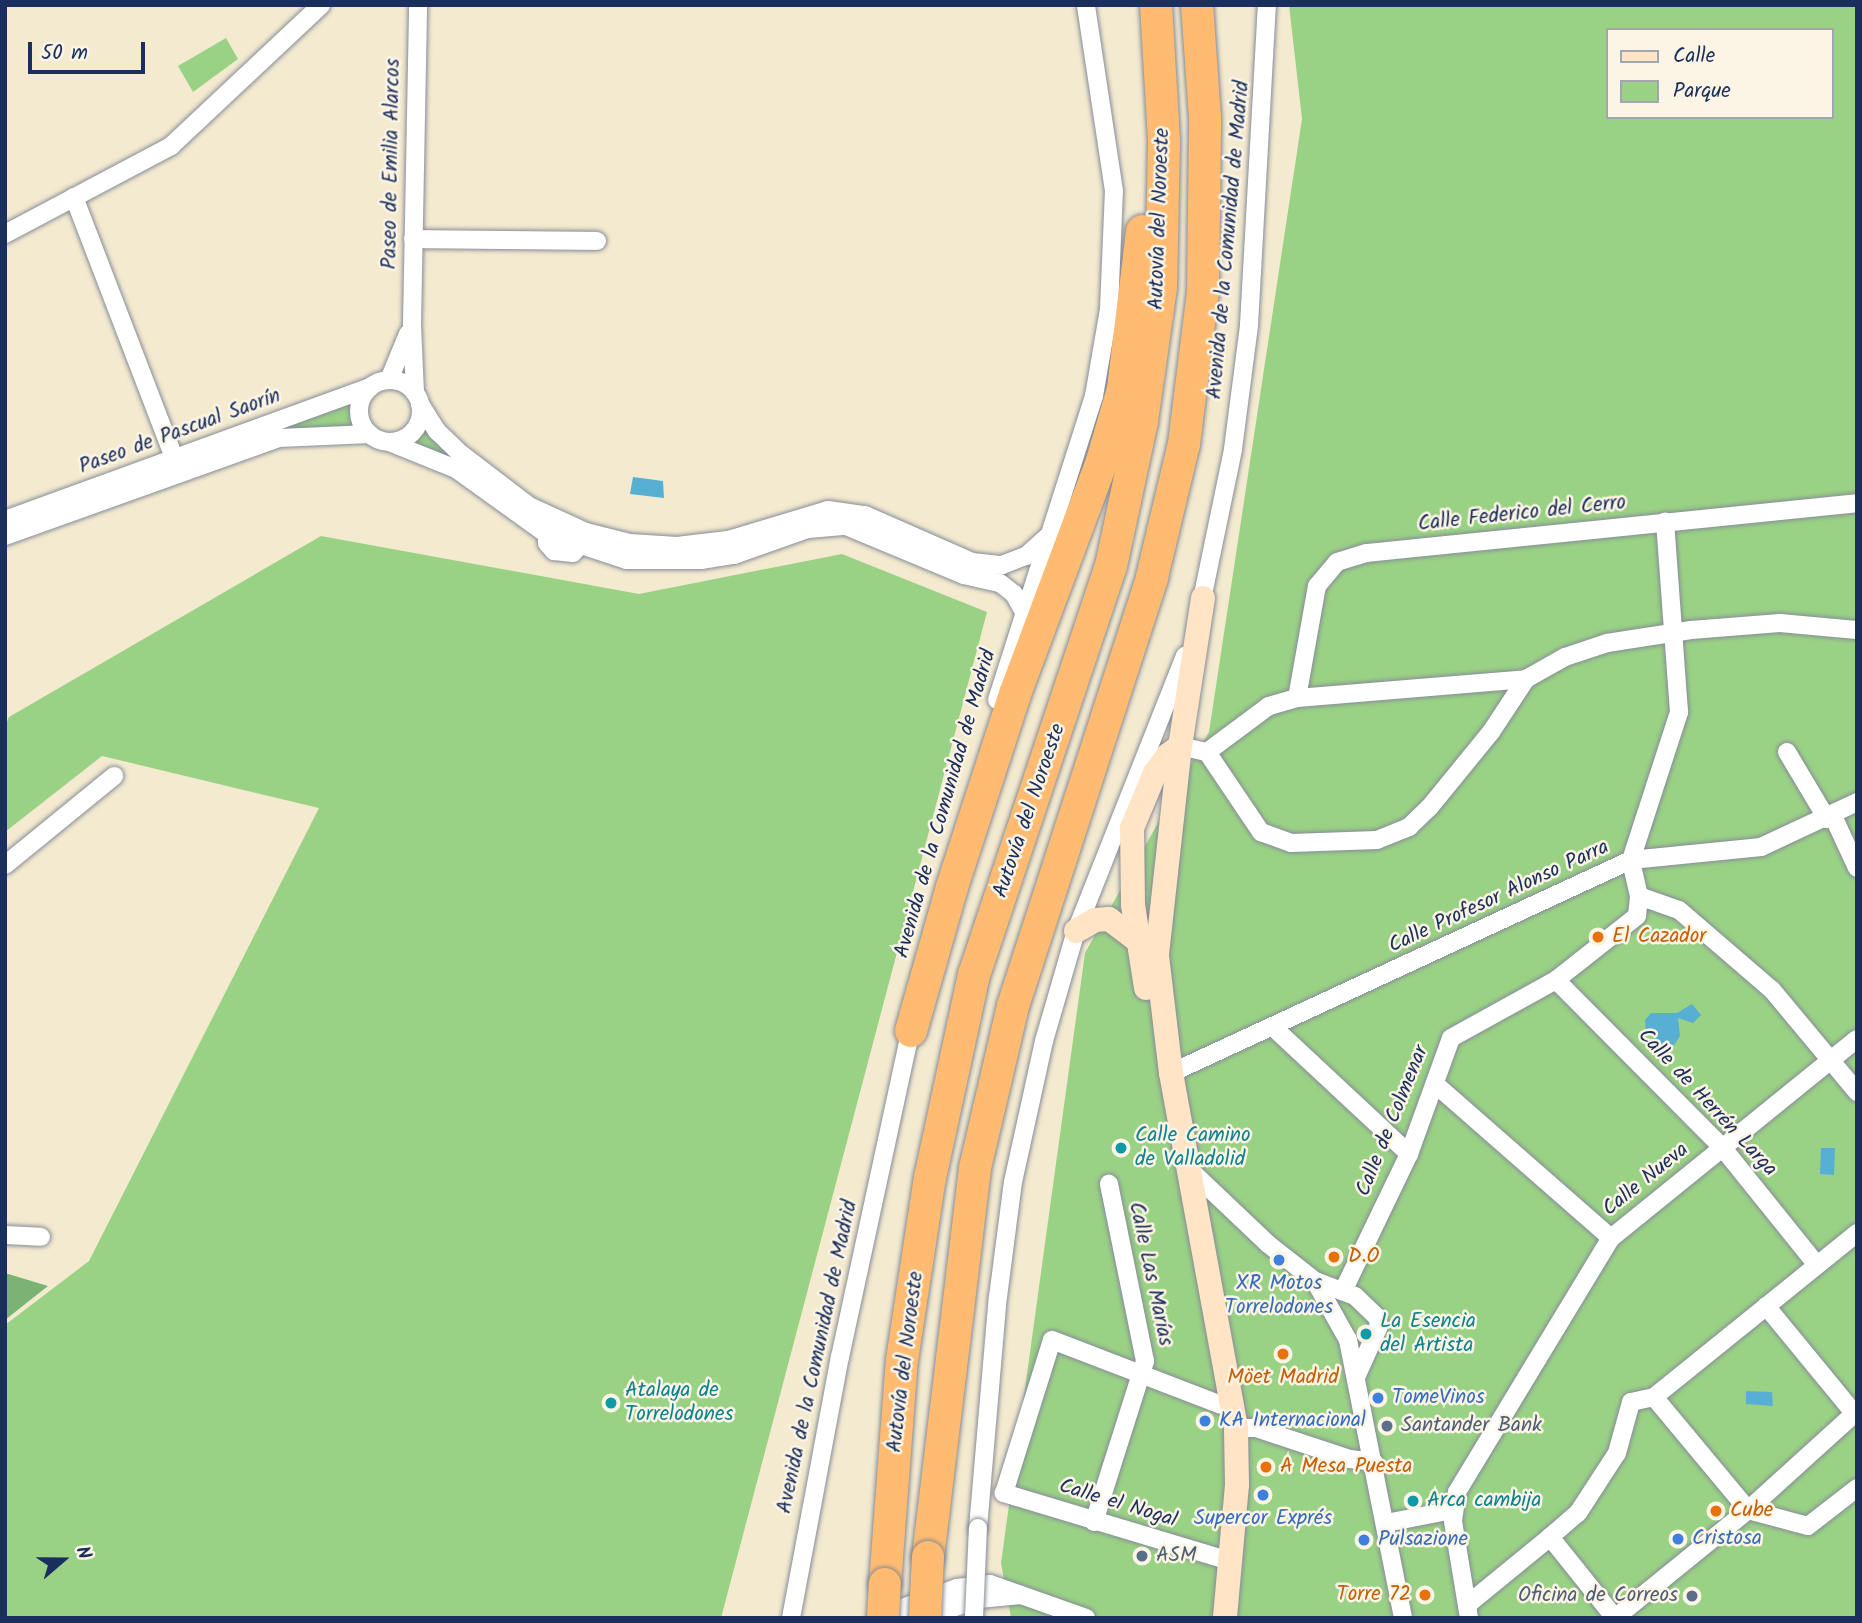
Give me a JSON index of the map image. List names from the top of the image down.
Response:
{
  "streets": {
    "highway": ["Autovía del Noroeste"],
    "street": [
      "Paseo de Emilia Alarcos",
      "Avenida de la Comunidad de Madrid",
      "Paseo de Pascual Saorín",
      "Calle Federico del Cerro",
      "Calle Profesor Alonso Parra",
      "Calle de Herrén Larga",
      "Calle de Colmenar",
      "Calle Nueva",
      "Calle Las Marías",
      "Calle el Nogal"
    ]
  },
  "crossings": [
    ["Paseo de Emilia Alarcos", "Paseo de Pascual Saorín"],
    ["Calle de Herrén Larga", "Calle de Colmenar"],
    ["Calle de Herrén Larga", "Calle Nueva"],
    ["Calle Las Marías", "Calle el Nogal"]
  ],
  "places": [
    "El Cazador",
    "Calle Camino de Valladolid",
    "D.O",
    "XR Motos Torrelodones",
    "La Esencia del Artista",
    "Möet Madrid",
    "TomeVinos",
    "Atalaya de Torrelodones",
    "KA Internacional",
    "Santander Bank",
    "A Mesa Puesta",
    "Supercor Exprés",
    "Arca cambija",
    "Cube",
    "Cristosa",
    "Pulsazione",
    "ASM",
    "Torre 72",
    "Oficina de Correos"
  ],
  "legend": ["Calle", "Parque"],
  "scale_bar": "50 m",
  "north": "right"
}
